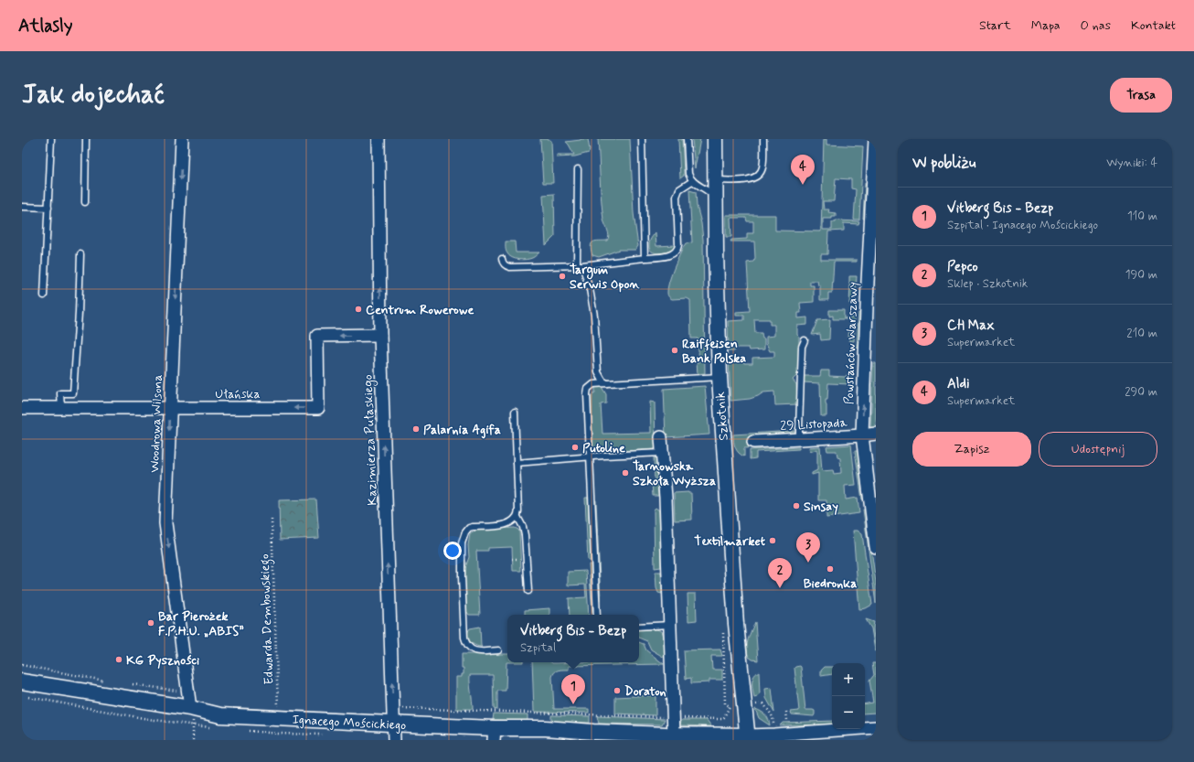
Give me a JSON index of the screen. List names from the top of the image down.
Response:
{
  "streets": {
    "street": [
      "Powstańców Warszawy",
      "Ułańska",
      "Szkotnik",
      "Woodrowa Wilsona",
      "29 Listopada",
      "Kazimierza Pułaskiego",
      "Ignacego Mościckiego"
    ],
    "path": ["Edwarda Dembowskiego"]
  },
  "crossings": [
    ["Powstańców Warszawy", "29 Listopada"],
    ["Ułańska", "Woodrowa Wilsona"],
    ["Ułańska", "Kazimierza Pułaskiego"],
    ["Szkotnik", "Ignacego Mościckiego"],
    ["Woodrowa Wilsona", "Ignacego Mościckiego"],
    ["Kazimierza Pułaskiego", "Ignacego Mościckiego"],
    ["Edwarda Dembowskiego", "Ignacego Mościckiego"]
  ],
  "one_way": ["Powstańców Warszawy", "Woodrowa Wilsona", "Kazimierza Pułaskiego"],
  "places": [
    "Targum Serwis Opon",
    "Centrum Rowerowe",
    "Raiffeisen Bank Polska",
    "Palarnia Agifa",
    "Putoline",
    "Tarnowska Szkoła Wyższa",
    "Sinsay",
    "Textilmarket",
    "Biedronka",
    "Bar Pierożek F.P.H.U. „ABIS”",
    "KG Pyszności",
    "Doraton"
  ],
  "page": {
    "header": "Atlasly",
    "nav": [
      "Start",
      "Mapa",
      "O nas",
      "Kontakt"
    ],
    "buttons": [
      "Trasa",
      ["Zapisz", "Udostępnij"]
    ],
    "title": "Jak dojechać",
    "heading": ["W pobliżu", "Wyniki: 4"],
    "pins": [
      "4",
      "3",
      "2",
      "1"
    ],
    "list": [
      {
        "mark": "1",
        "name": "Vitberg Bis - Bezp",
        "note": "Szpital · Ignacego Mościckiego",
        "value": "110 m"
      },
      {
        "mark": "2",
        "name": "Pepco",
        "note": "Sklep · Szkotnik",
        "value": "190 m"
      },
      {
        "mark": "3",
        "name": "CH Max",
        "note": "Supermarket",
        "value": "210 m"
      },
      {
        "mark": "4",
        "name": "Aldi",
        "note": "Supermarket",
        "value": "290 m"
      }
    ],
    "popup": ["Vitberg Bis - Bezp", "Szpital"],
    "map_buttons": ["+", "−"]
  }
}
